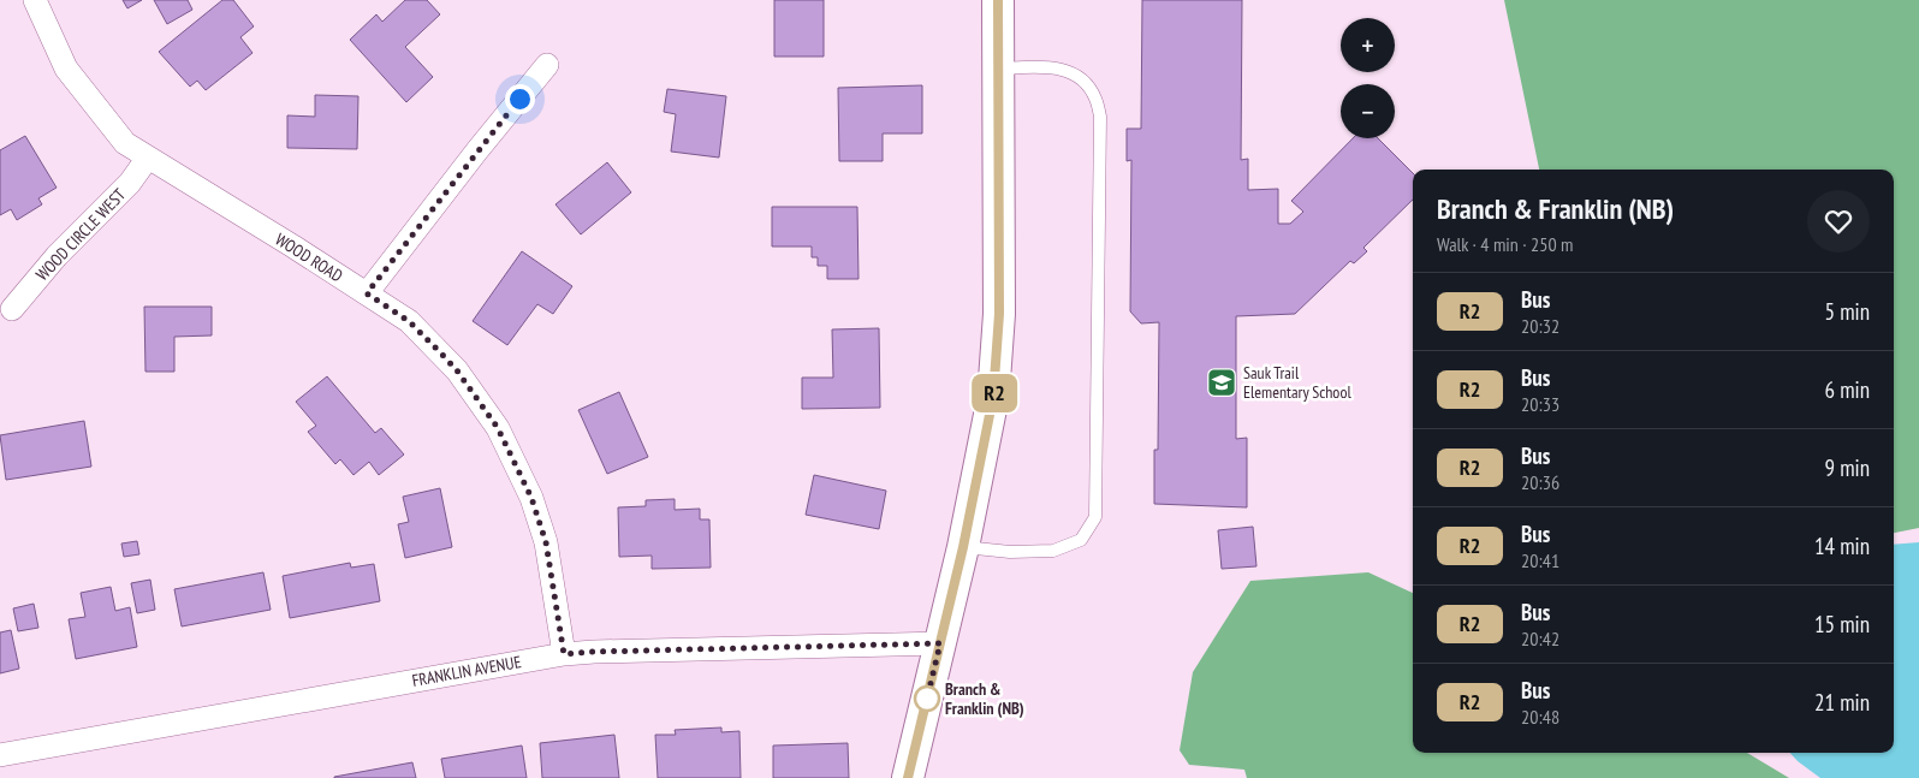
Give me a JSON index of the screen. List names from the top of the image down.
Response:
{
  "streets": {
    "street": ["WOOD CIRCLE WEST", "WOOD ROAD", "FRANKLIN AVENUE"]
  },
  "crossings": [
    ["WOOD CIRCLE WEST", "WOOD ROAD"],
    ["WOOD ROAD", "FRANKLIN AVENUE"]
  ],
  "places": {
    "school or university": ["Sauk Trail Elementary School"],
    "other": ["Branch & Franklin (NB)"]
  },
  "lines": ["bus line R2"],
  "page": {
    "on_map": "R2",
    "map_buttons": ["+", "−"],
    "heading": ["Branch & Franklin (NB)", "Walk · 4 min · 250 m"],
    "list": [
      {
        "mark": "R2",
        "name": "Bus",
        "note": "20:32",
        "value": "5 min"
      },
      {
        "mark": "R2",
        "name": "Bus",
        "note": "20:33",
        "value": "6 min"
      },
      {
        "mark": "R2",
        "name": "Bus",
        "note": "20:36",
        "value": "9 min"
      },
      {
        "mark": "R2",
        "name": "Bus",
        "note": "20:41",
        "value": "14 min"
      },
      {
        "mark": "R2",
        "name": "Bus",
        "note": "20:42",
        "value": "15 min"
      },
      {
        "mark": "R2",
        "name": "Bus",
        "note": "20:48",
        "value": "21 min"
      }
    ]
  }
}
